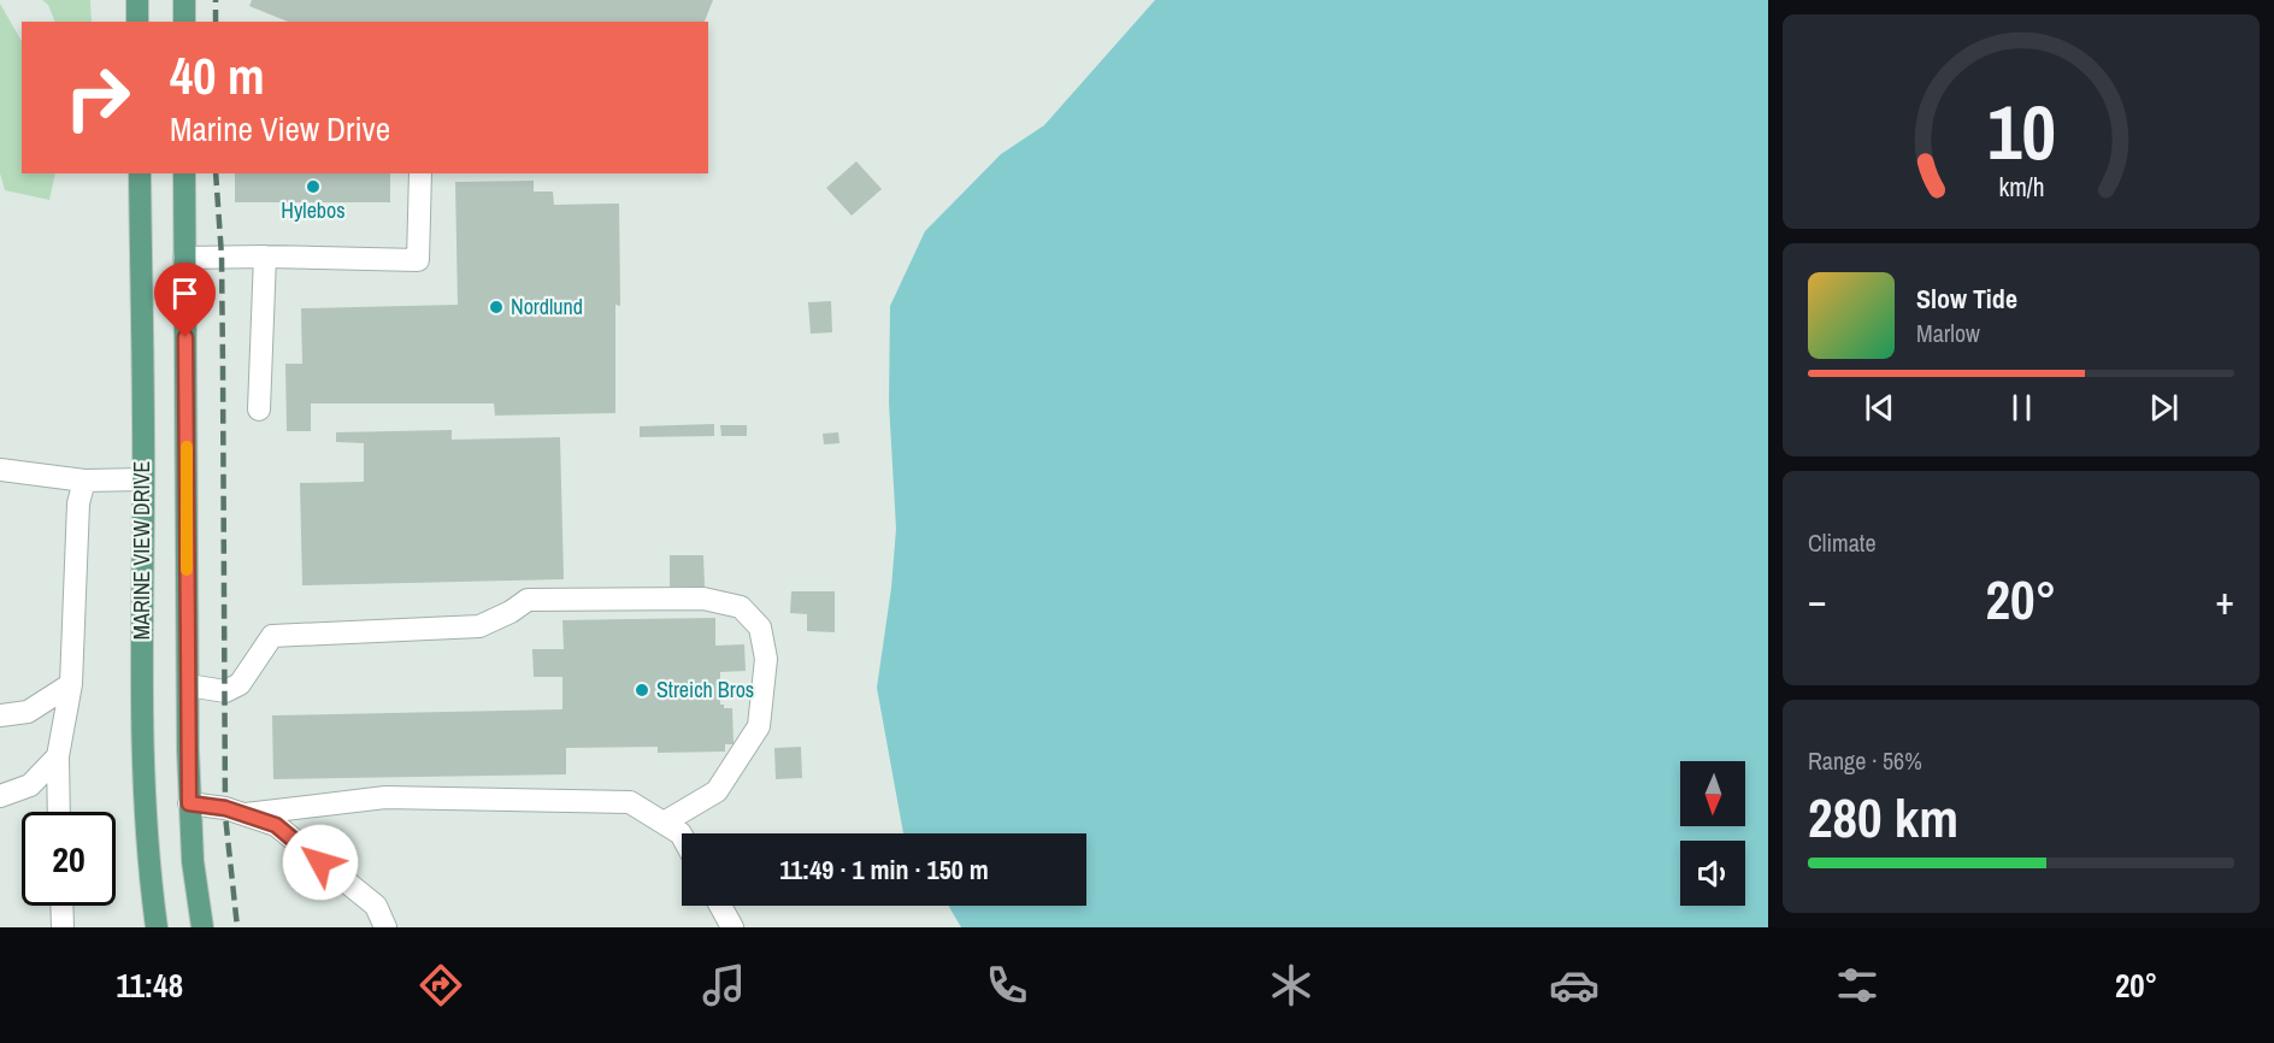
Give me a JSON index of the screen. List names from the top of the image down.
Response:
{
  "streets": {
    "main road": ["MARINE VIEW DRIVE"]
  },
  "places": ["Hylebos", "Nordlund", "Streich Bros"],
  "north": "bottom",
  "page": {
    "turn": ["40 m", "Marine View Drive"],
    "song": ["Slow Tide", "Marlow"],
    "tile": [
      "Climate",
      ["Range · 56%", "280 km"]
    ],
    "heat": ["−", "20°", "+"],
    "limit": "20",
    "trip": "11:49 · 1 min · 150 m",
    "tabs": ["11:48", "20°"],
    "gauge": ["10", "km/h"]
  }
}
